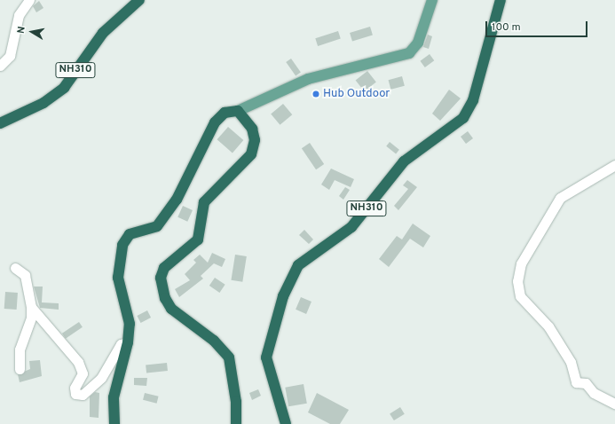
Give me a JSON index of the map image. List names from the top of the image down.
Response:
{
  "streets": {
    "highway": ["NH310"]
  },
  "places": ["Hub Outdoor"],
  "scale_bar": "100 m",
  "north": "left"
}
